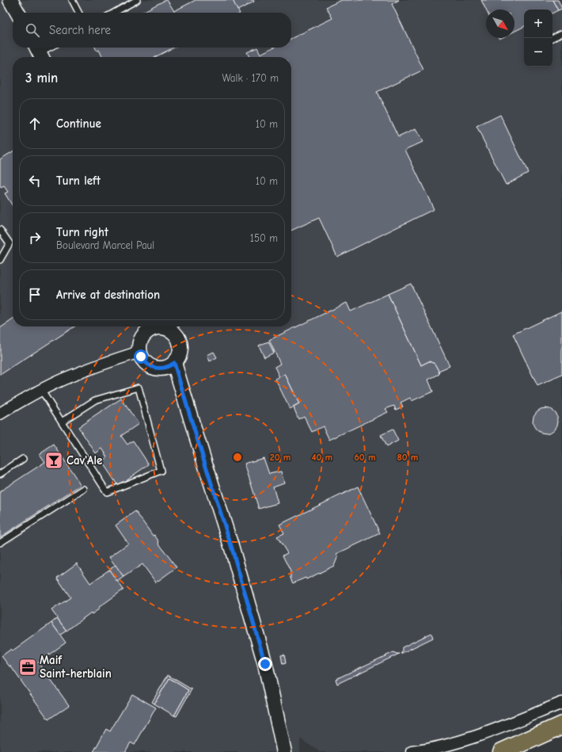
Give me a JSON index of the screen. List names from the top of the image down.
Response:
{
  "places": {
    "bar": ["Cav'Ale"],
    "office": ["Maif Saint-herblain"]
  },
  "north": "bottom right",
  "page": {
    "map_buttons": ["+", "−"],
    "search": "Search here",
    "heading": ["3 min", "Walk · 170 m"],
    "list": [
      ["Continue", "10 m"],
      ["Turn left", "10 m"],
      ["Turn right", "Boulevard Marcel Paul", "150 m"],
      "Arrive at destination"
    ]
  },
  "rings": [
    "20 m",
    "40 m",
    "60 m",
    "80 m"
  ]
}
